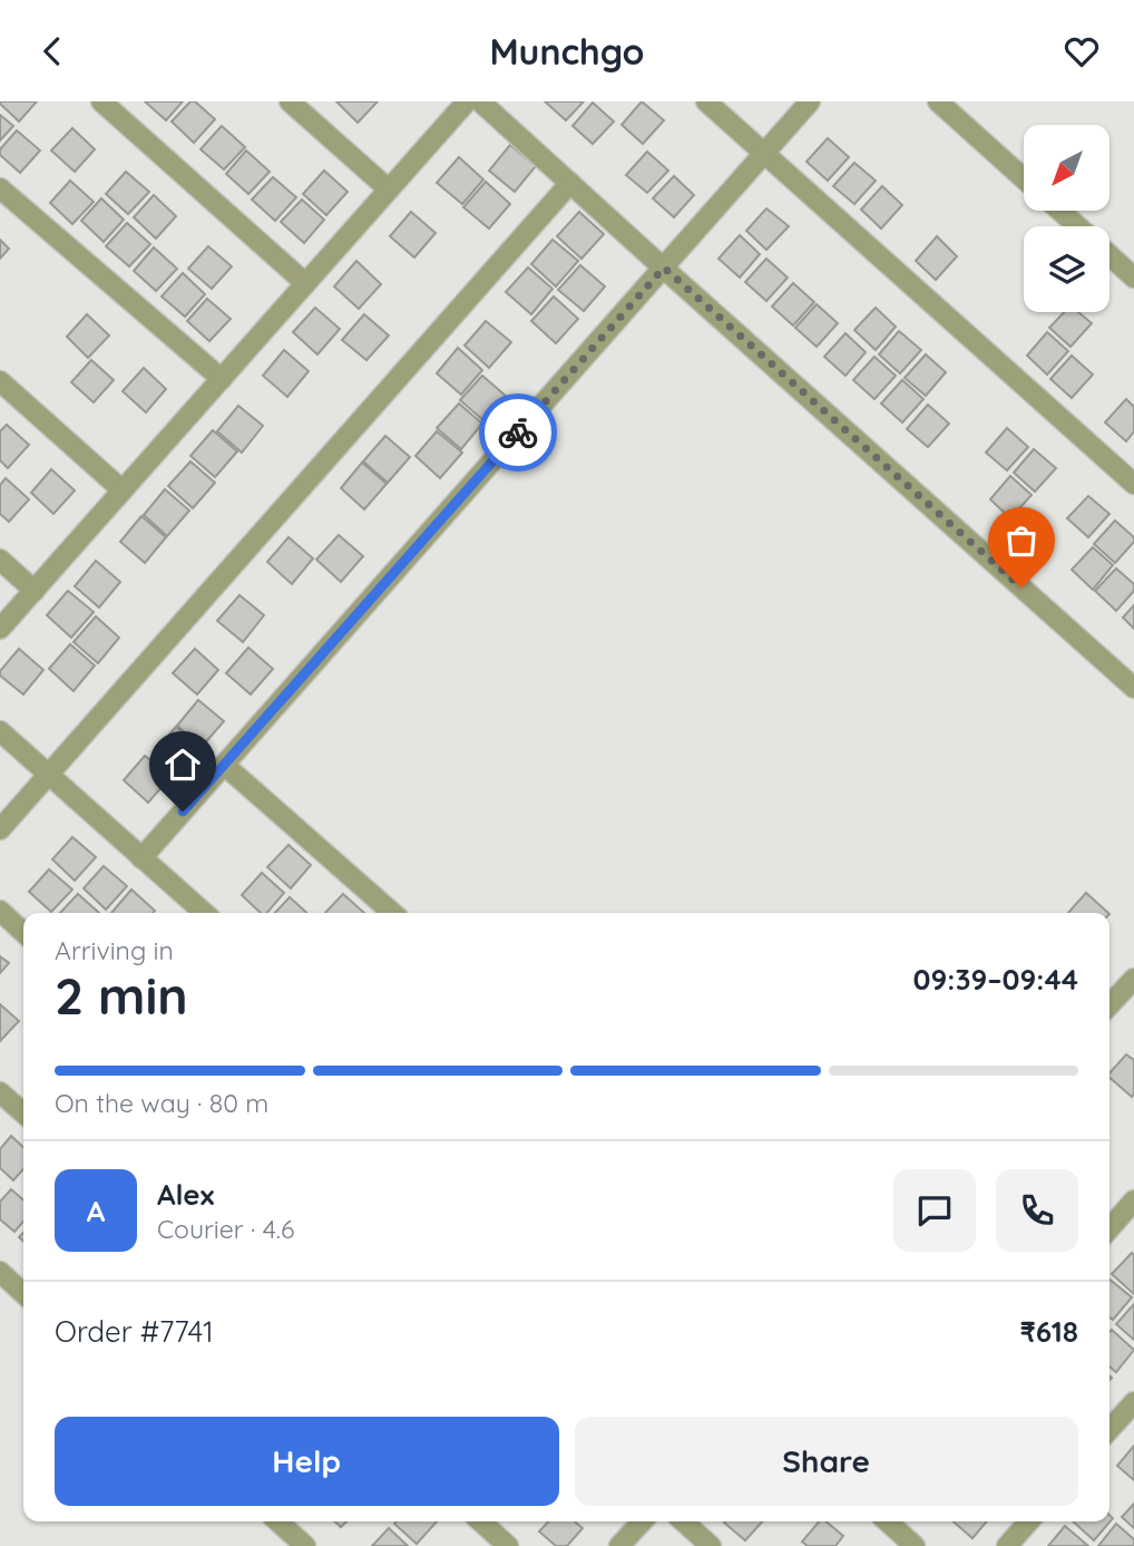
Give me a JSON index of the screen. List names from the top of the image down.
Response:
{
  "north": "bottom left",
  "page": {
    "header": "Munchgo",
    "heading": ["2 min", "Arriving in", "09:39–09:44"],
    "panel": [
      "Alex",
      "Courier · 4.6",
      "Order #7741",
      "₹618"
    ],
    "bar": "On the way · 80 m",
    "round": "A",
    "buttons": ["Help", "Share"]
  }
}
